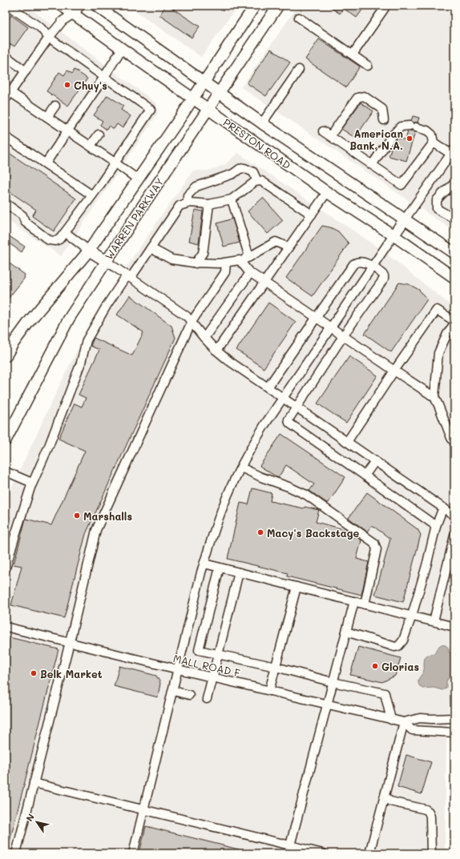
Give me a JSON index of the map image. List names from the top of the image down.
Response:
{
  "streets": {
    "main road": ["PRESTON ROAD", "WARREN PARKWAY"],
    "street": ["MALL ROAD F"]
  },
  "crossings": [
    ["PRESTON ROAD", "WARREN PARKWAY"]
  ],
  "places": [
    "Chuy's",
    "American Bank, N.A.",
    "Marshalls",
    "Macy's Backstage",
    "Glorias",
    "Belk Market"
  ],
  "north": "top left"
}
